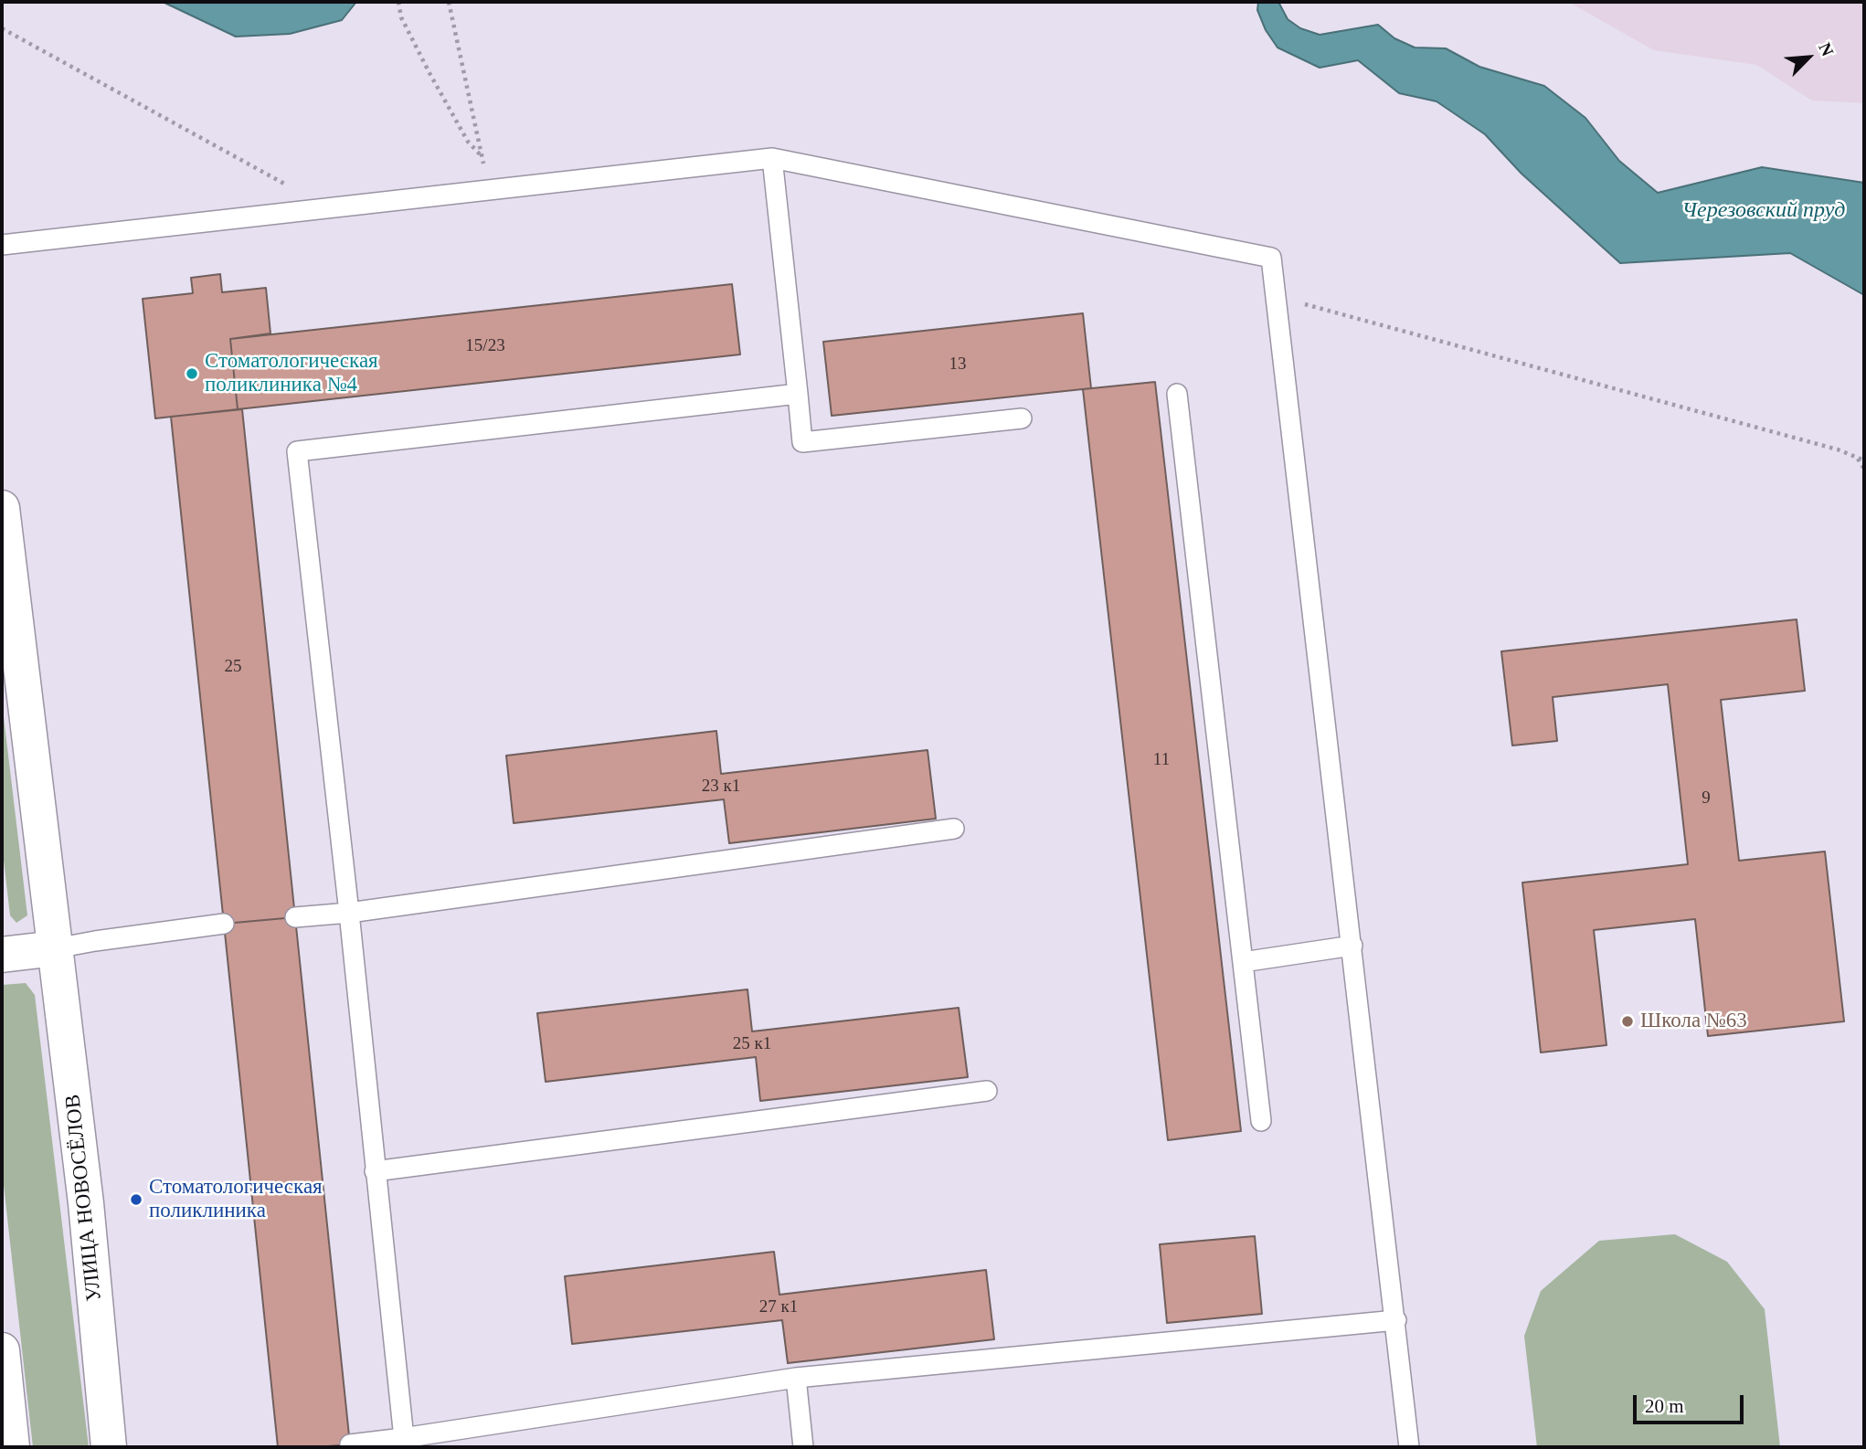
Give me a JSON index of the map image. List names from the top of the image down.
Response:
{
  "streets": {
    "main road": ["УЛИЦА НОВОСЁЛОВ"]
  },
  "water": ["Черезовский пруд"],
  "places": ["Стоматологическая поликлиника №4", "Школа №63", "Стоматологическая поликлиника"],
  "house_numbers": [
    "15/23",
    "13",
    "25",
    "11",
    "23 к1",
    "9",
    "25 к1",
    "27 к1"
  ],
  "scale_bar": "20 m",
  "north": "top right"
}
